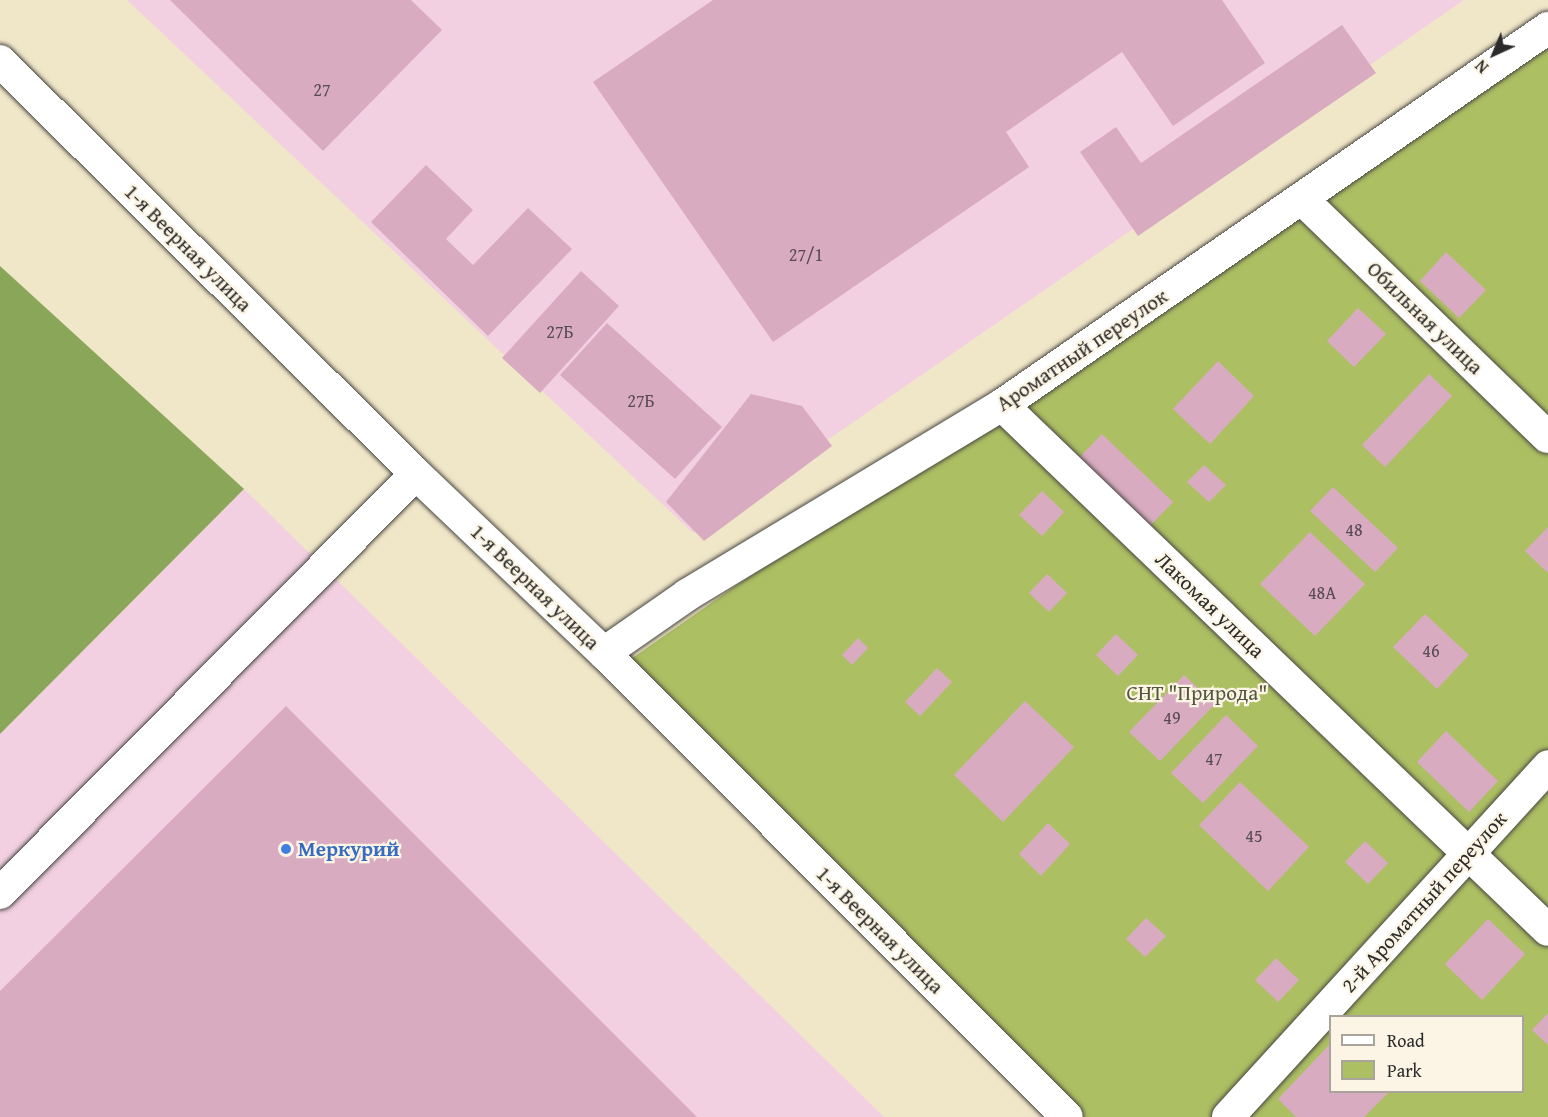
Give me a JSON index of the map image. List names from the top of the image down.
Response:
{
  "streets": {
    "street": [
      "1-я Веерная улица",
      "Обильная улица",
      "Ароматный переулок",
      "Лакомая улица",
      "2-й Ароматный переулок"
    ]
  },
  "crossings": [
    ["1-я Веерная улица", "Ароматный переулок"],
    ["Обильная улица", "Ароматный переулок"],
    ["Ароматный переулок", "Лакомая улица"],
    ["Лакомая улица", "2-й Ароматный переулок"]
  ],
  "parks": ["СНТ \"Природа\""],
  "places": ["Меркурий"],
  "house_numbers": [
    "27",
    "27/1",
    "27Б",
    "27Б",
    "48",
    "48А",
    "46",
    "49",
    "47",
    "45"
  ],
  "legend": ["Road", "Park"],
  "north": "bottom left"
}
